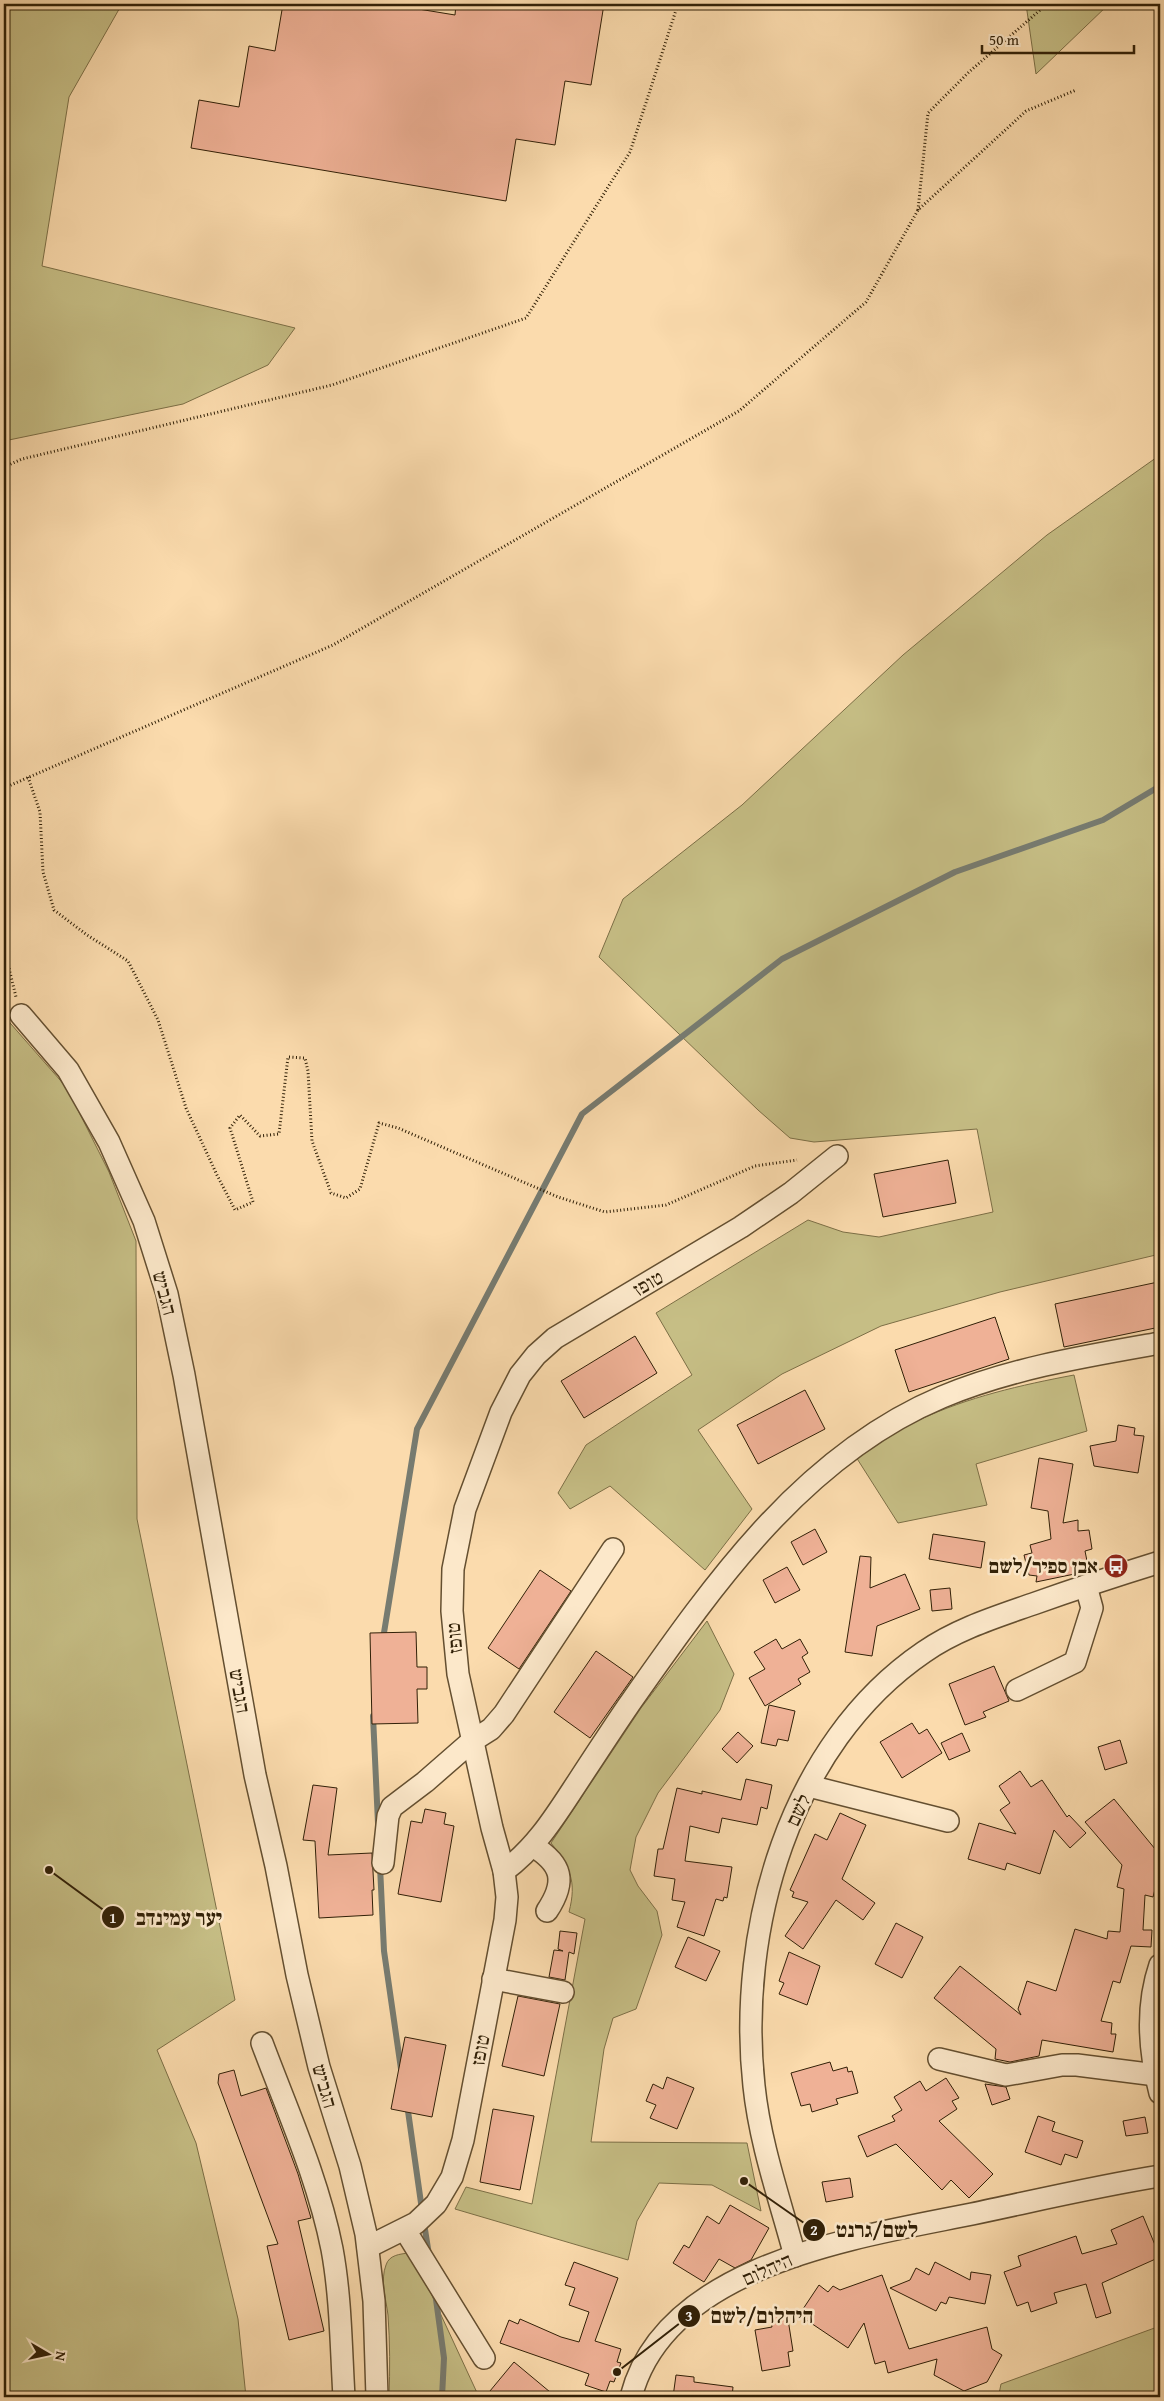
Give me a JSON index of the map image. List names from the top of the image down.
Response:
{
  "streets": {
    "street": [
      "טופז",
      "הגביש",
      "לשם",
      "היהלום"
    ]
  },
  "crossings": [
    ["טופז", "הגביש"],
    ["לשם", "היהלום"]
  ],
  "places": {
    "bus stop": ["אבן ספיר/לשם"],
    "other": ["יער עמינדב", "לשם/גרנט", "היהלום/לשם"]
  },
  "scale_bar": "50 m",
  "north": "right"
}
